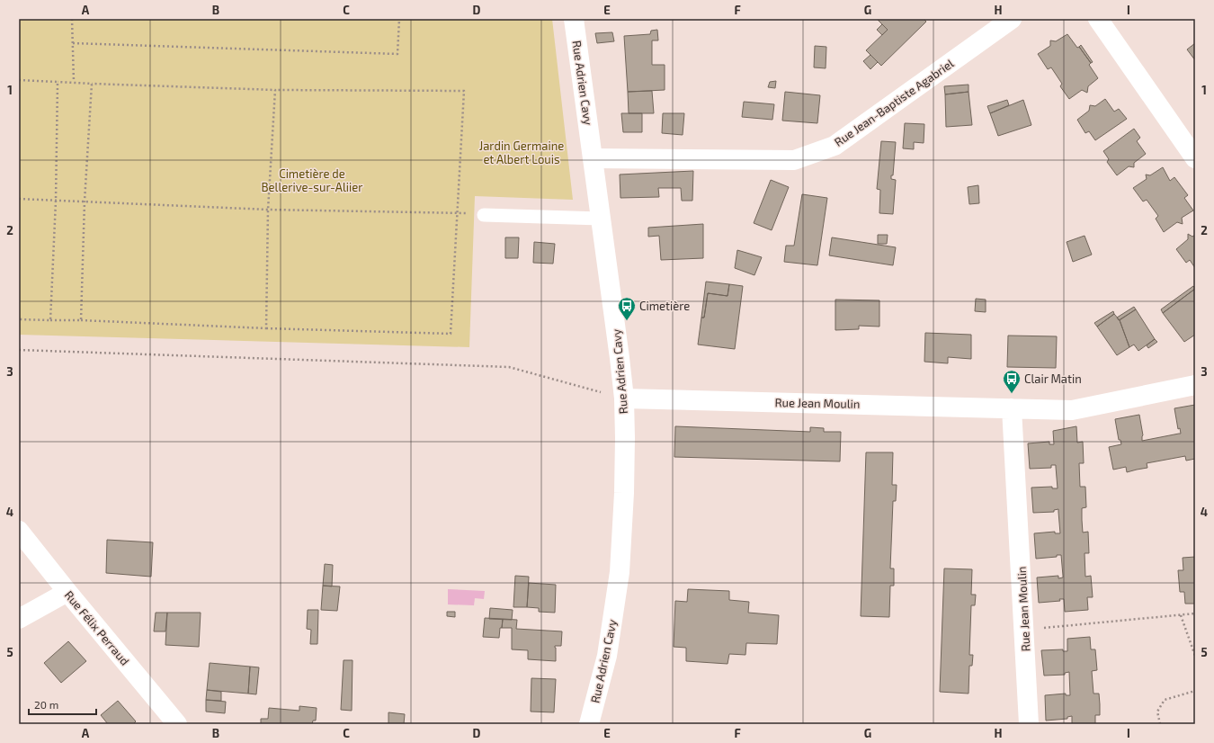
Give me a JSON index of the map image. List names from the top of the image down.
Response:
{
  "streets": {
    "street": [
      "Rue Adrien Cavy",
      "Rue Jean-Baptiste Agabriel",
      "Rue Jean Moulin",
      "Rue Félix Perraud"
    ]
  },
  "crossings": [
    ["Rue Adrien Cavy", "Rue Jean-Baptiste Agabriel"],
    ["Rue Adrien Cavy", "Rue Jean Moulin"]
  ],
  "parks": ["Jardin Germaine et Albert Louis", "Cimetière de Bellerive-sur-Aliier"],
  "places": {
    "bus stop": ["Cimetière", "Clair Matin"]
  },
  "scale_bar": "20 m",
  "grid": {
    "columns": [
      "A",
      "B",
      "C",
      "D",
      "E",
      "F",
      "G",
      "H",
      "I"
    ],
    "rows": [
      "1",
      "2",
      "3",
      "4",
      "5"
    ]
  }
}
